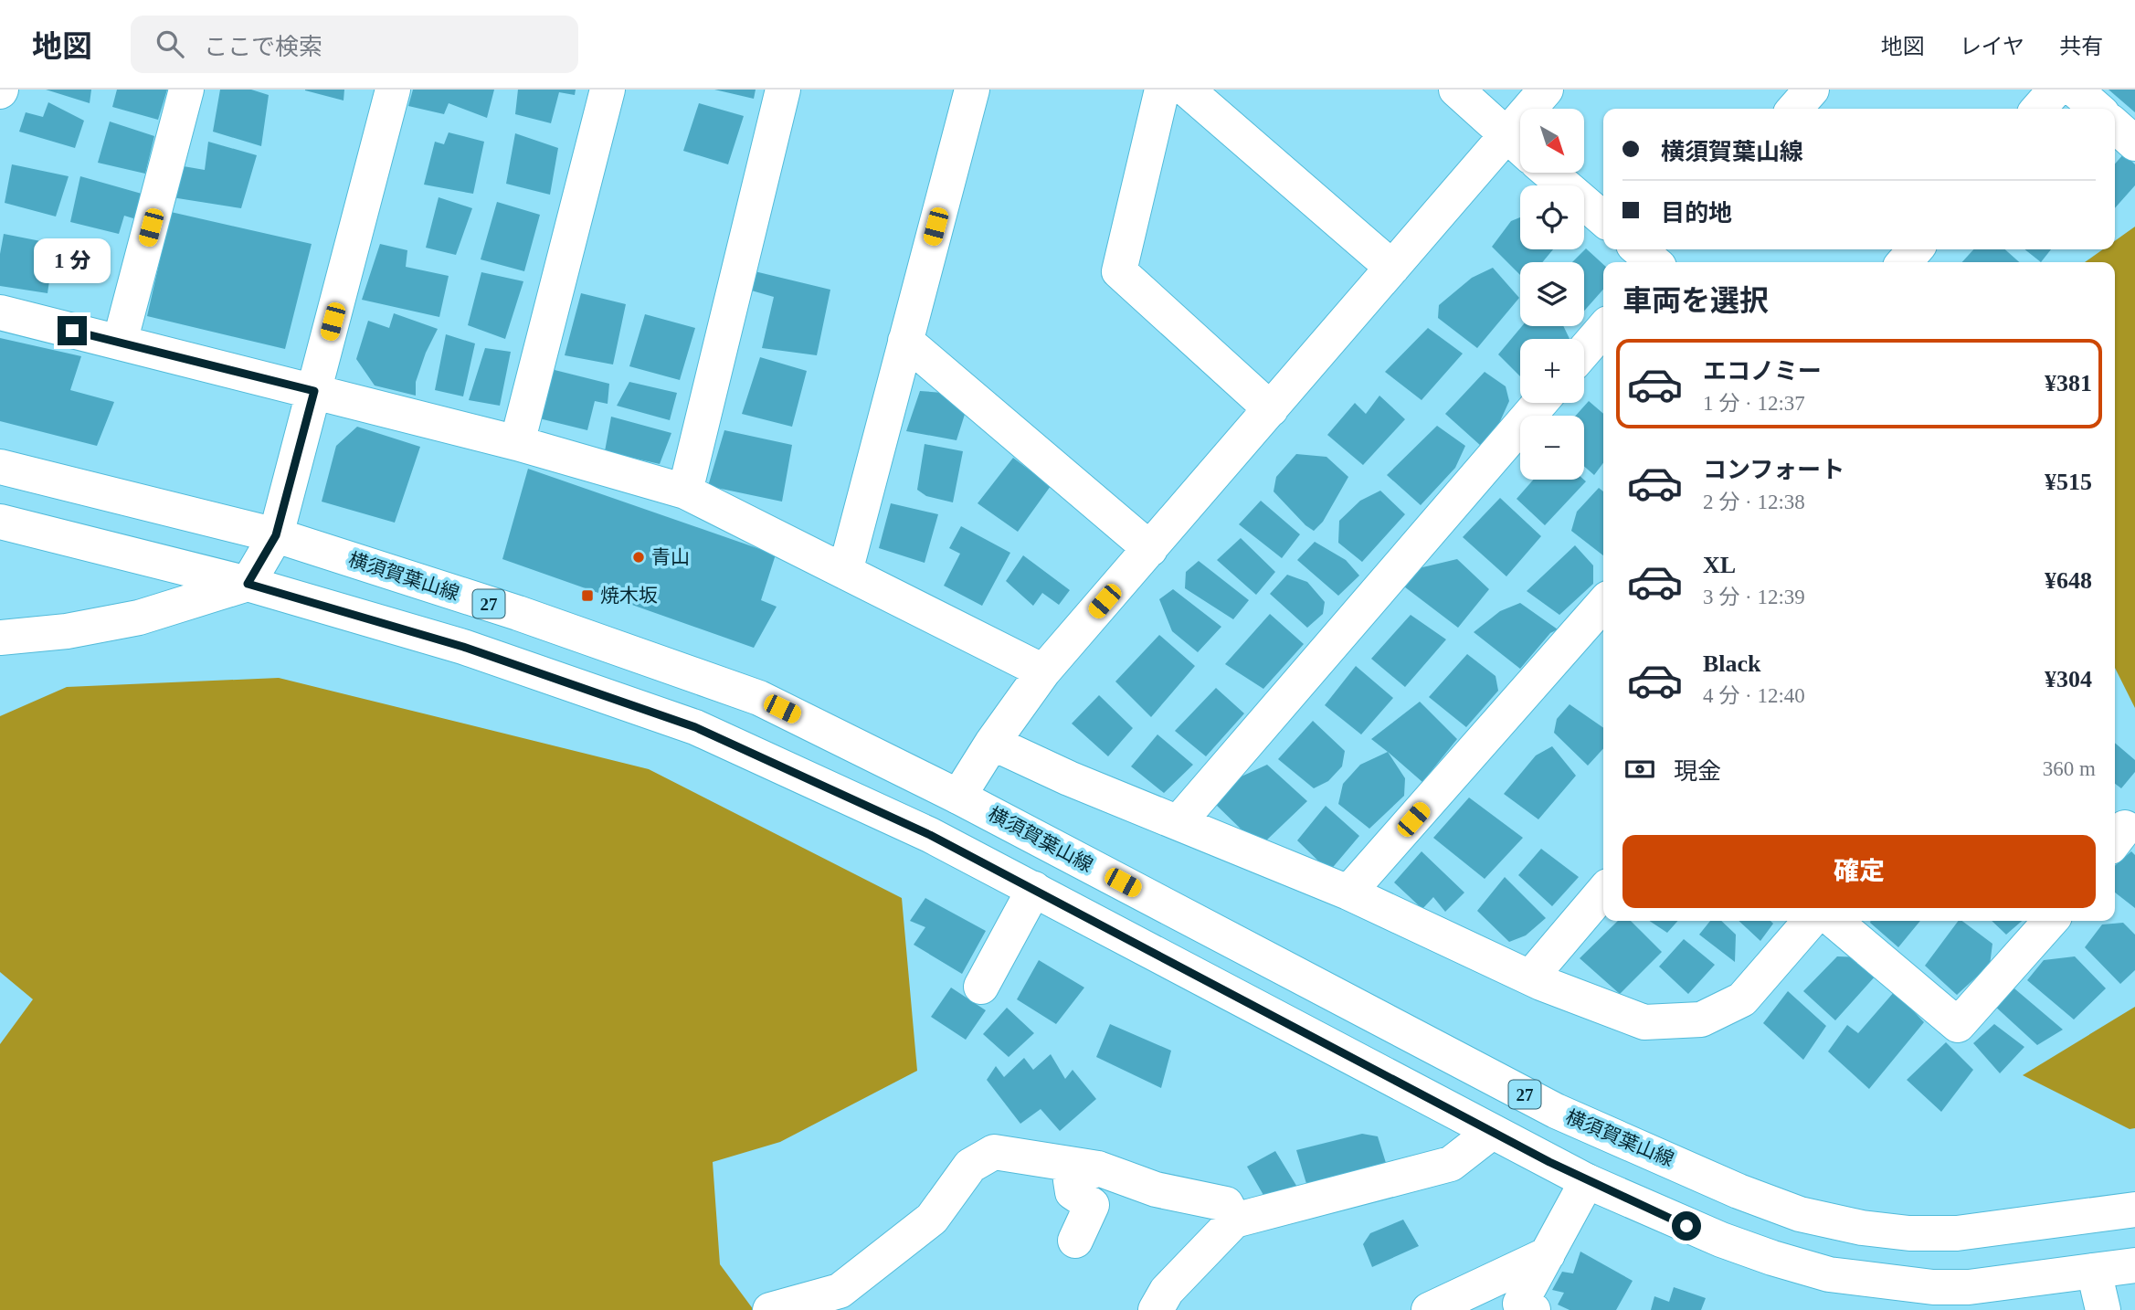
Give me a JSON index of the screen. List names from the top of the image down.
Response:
{
  "streets": {
    "street": ["横須賀葉山線", "27"]
  },
  "places": {
    "other": ["青山"],
    "transit": ["焼木坂"]
  },
  "north": "bottom right",
  "page": {
    "header": "地図",
    "search": "ここで検索",
    "nav": ["地図", "レイヤ", "共有"],
    "map_buttons": ["+", "−"],
    "banner": ["横須賀葉山線", "目的地"],
    "bubble": "1 分",
    "heading": "車両を選択",
    "list": [
      {
        "name": "エコノミー",
        "note": "1 分 · 12:37",
        "value": "¥381"
      },
      {
        "name": "コンフォート",
        "note": "2 分 · 12:38",
        "value": "¥515"
      },
      {
        "name": "XL",
        "note": "3 分 · 12:39",
        "value": "¥648"
      },
      {
        "name": "Black",
        "note": "4 分 · 12:40",
        "value": "¥304"
      }
    ],
    "pay": ["現金", "360 m"],
    "buttons": "確定"
  }
}
